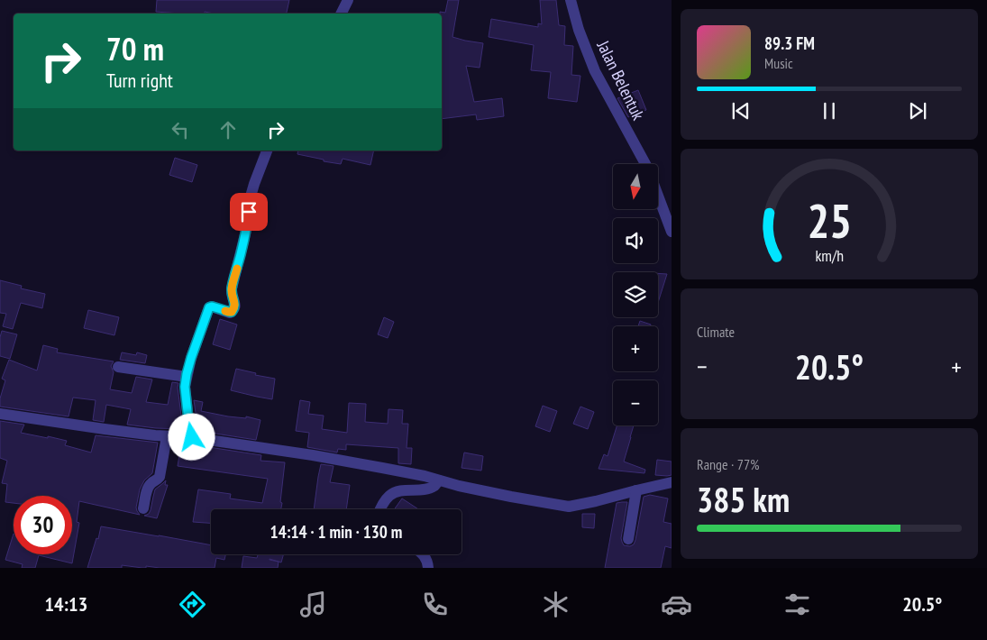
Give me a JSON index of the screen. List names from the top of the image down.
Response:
{
  "streets": {
    "street": ["Jalan Belentuk"]
  },
  "north": "bottom",
  "page": {
    "turn": ["70 m", "Turn right"],
    "song": ["89.3 FM", "Music"],
    "map_buttons": ["+", "−"],
    "tile": [
      "Climate",
      ["Range · 77%", "385 km"]
    ],
    "heat": ["−", "20.5°", "+"],
    "limit": "30",
    "trip": "14:14 · 1 min · 130 m",
    "tabs": ["14:13", "20.5°"],
    "gauge": ["25", "km/h"]
  }
}
